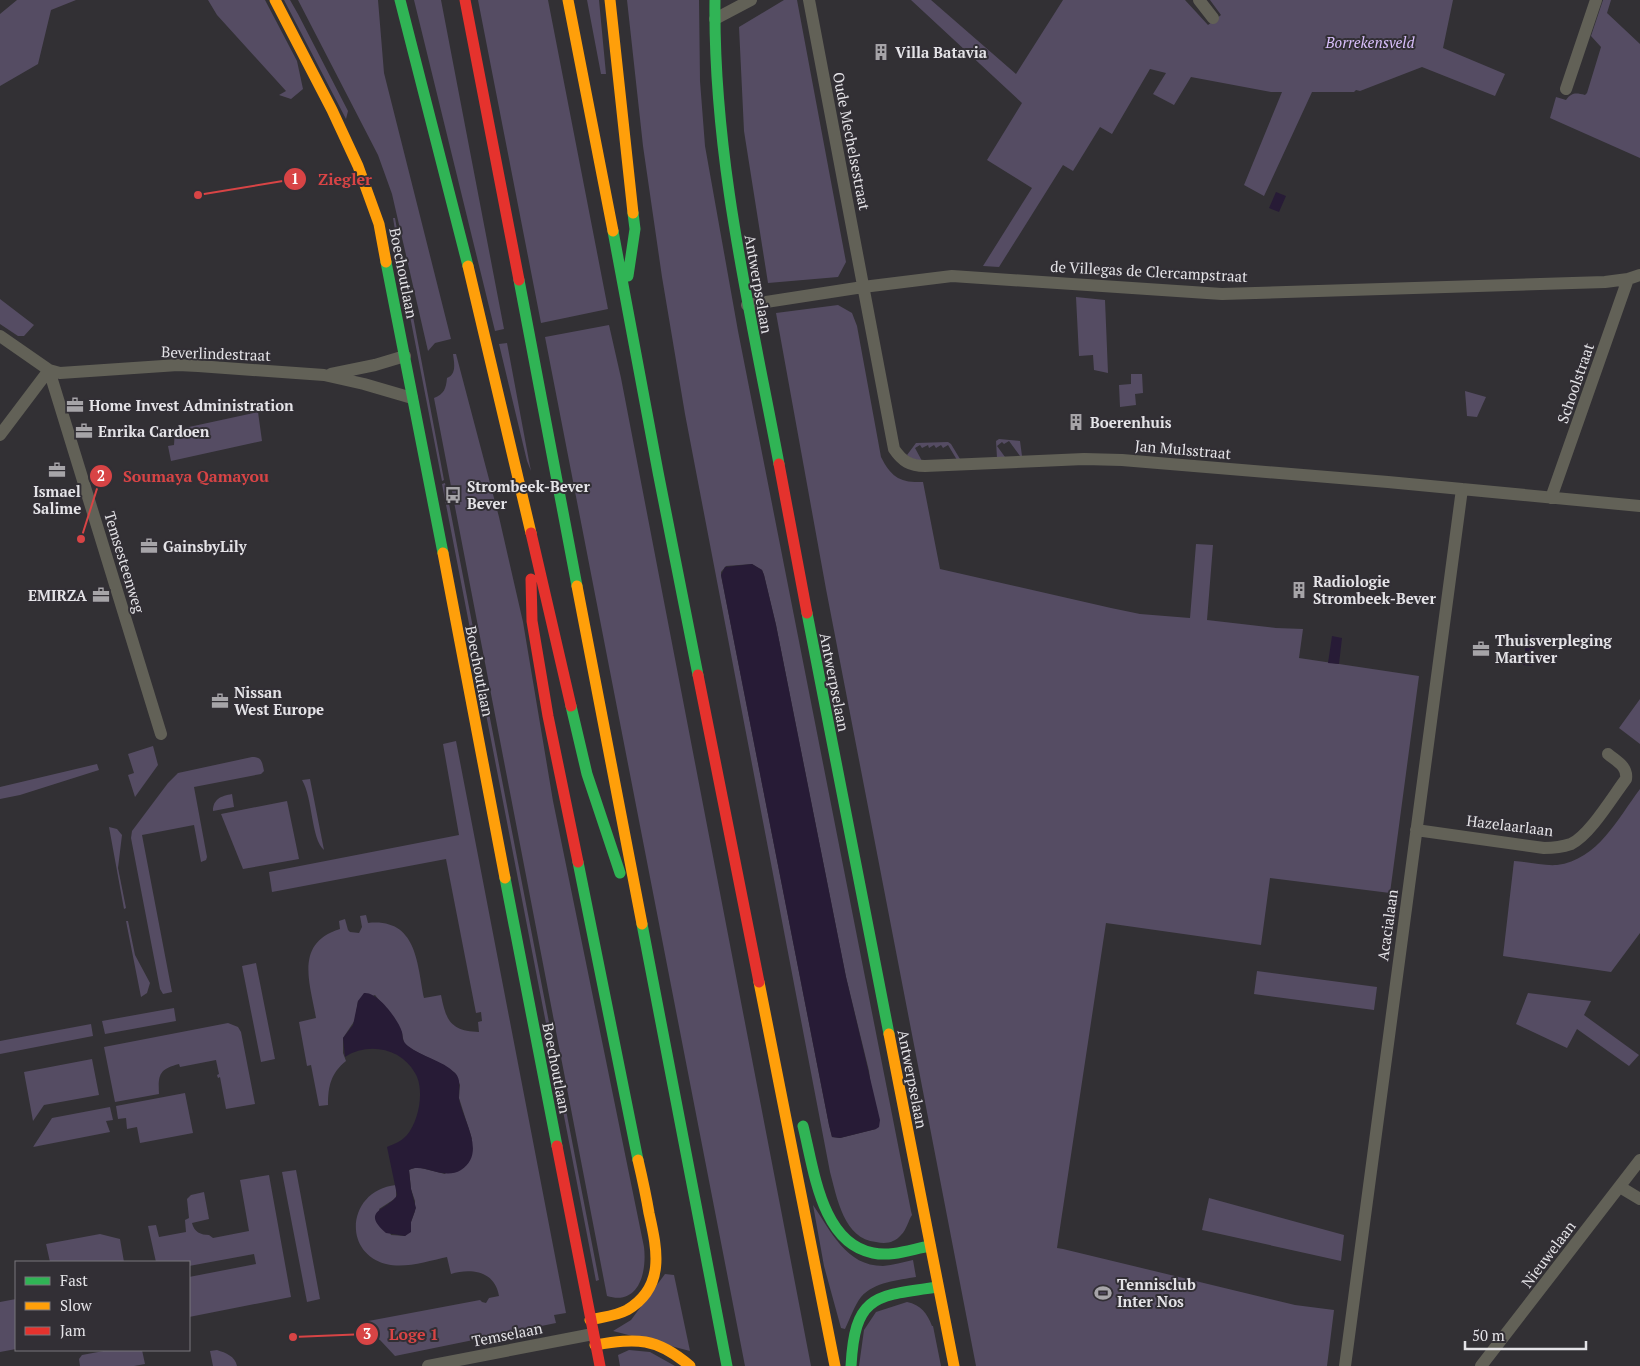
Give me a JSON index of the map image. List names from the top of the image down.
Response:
{
  "streets": {
    "main road": ["Boechoutlaan", "Antwerpselaan"],
    "street": [
      "Oude Mechelsestraat",
      "de Villegas de Clercampstraat",
      "Beverlindestraat",
      "Schoolstraat",
      "Jan Mulsstraat",
      "Temsesteenweg",
      "Hazelaarlaan",
      "Acacialaan",
      "Nieuwelaan",
      "Temselaan"
    ]
  },
  "crossings": [
    ["Oude Mechelsestraat", "de Villegas de Clercampstraat"],
    ["Oude Mechelsestraat", "Jan Mulsstraat"],
    ["de Villegas de Clercampstraat", "Antwerpselaan"],
    ["de Villegas de Clercampstraat", "Schoolstraat"],
    ["de Villegas de Clercampstraat", "Jan Mulsstraat"],
    ["Boechoutlaan", "Beverlindestraat"],
    ["Boechoutlaan", "Temselaan"],
    ["Beverlindestraat", "Temsesteenweg"],
    ["Schoolstraat", "Jan Mulsstraat"],
    ["Jan Mulsstraat", "Acacialaan"],
    ["Hazelaarlaan", "Acacialaan"]
  ],
  "parks": ["Borrekensveld"],
  "places": {
    "building": ["Villa Batavia", "Boerenhuis", "Radiologie Strombeek-Bever"],
    "other": ["Ziegler", "Soumaya Qamayou", "Loge 1"],
    "office": [
      "Home Invest Administration",
      "Enrika Cardoen",
      "Ismael Salime",
      "GainsbyLily",
      "EMIRZA",
      "Thuisverpleging Martiver",
      "Nissan West Europe"
    ],
    "bus stop": ["Strombeek-Bever Bever"],
    "sports": ["Tennisclub Inter Nos"]
  },
  "legend": ["Fast", "Slow", "Jam"],
  "scale_bar": "50 m"
}
